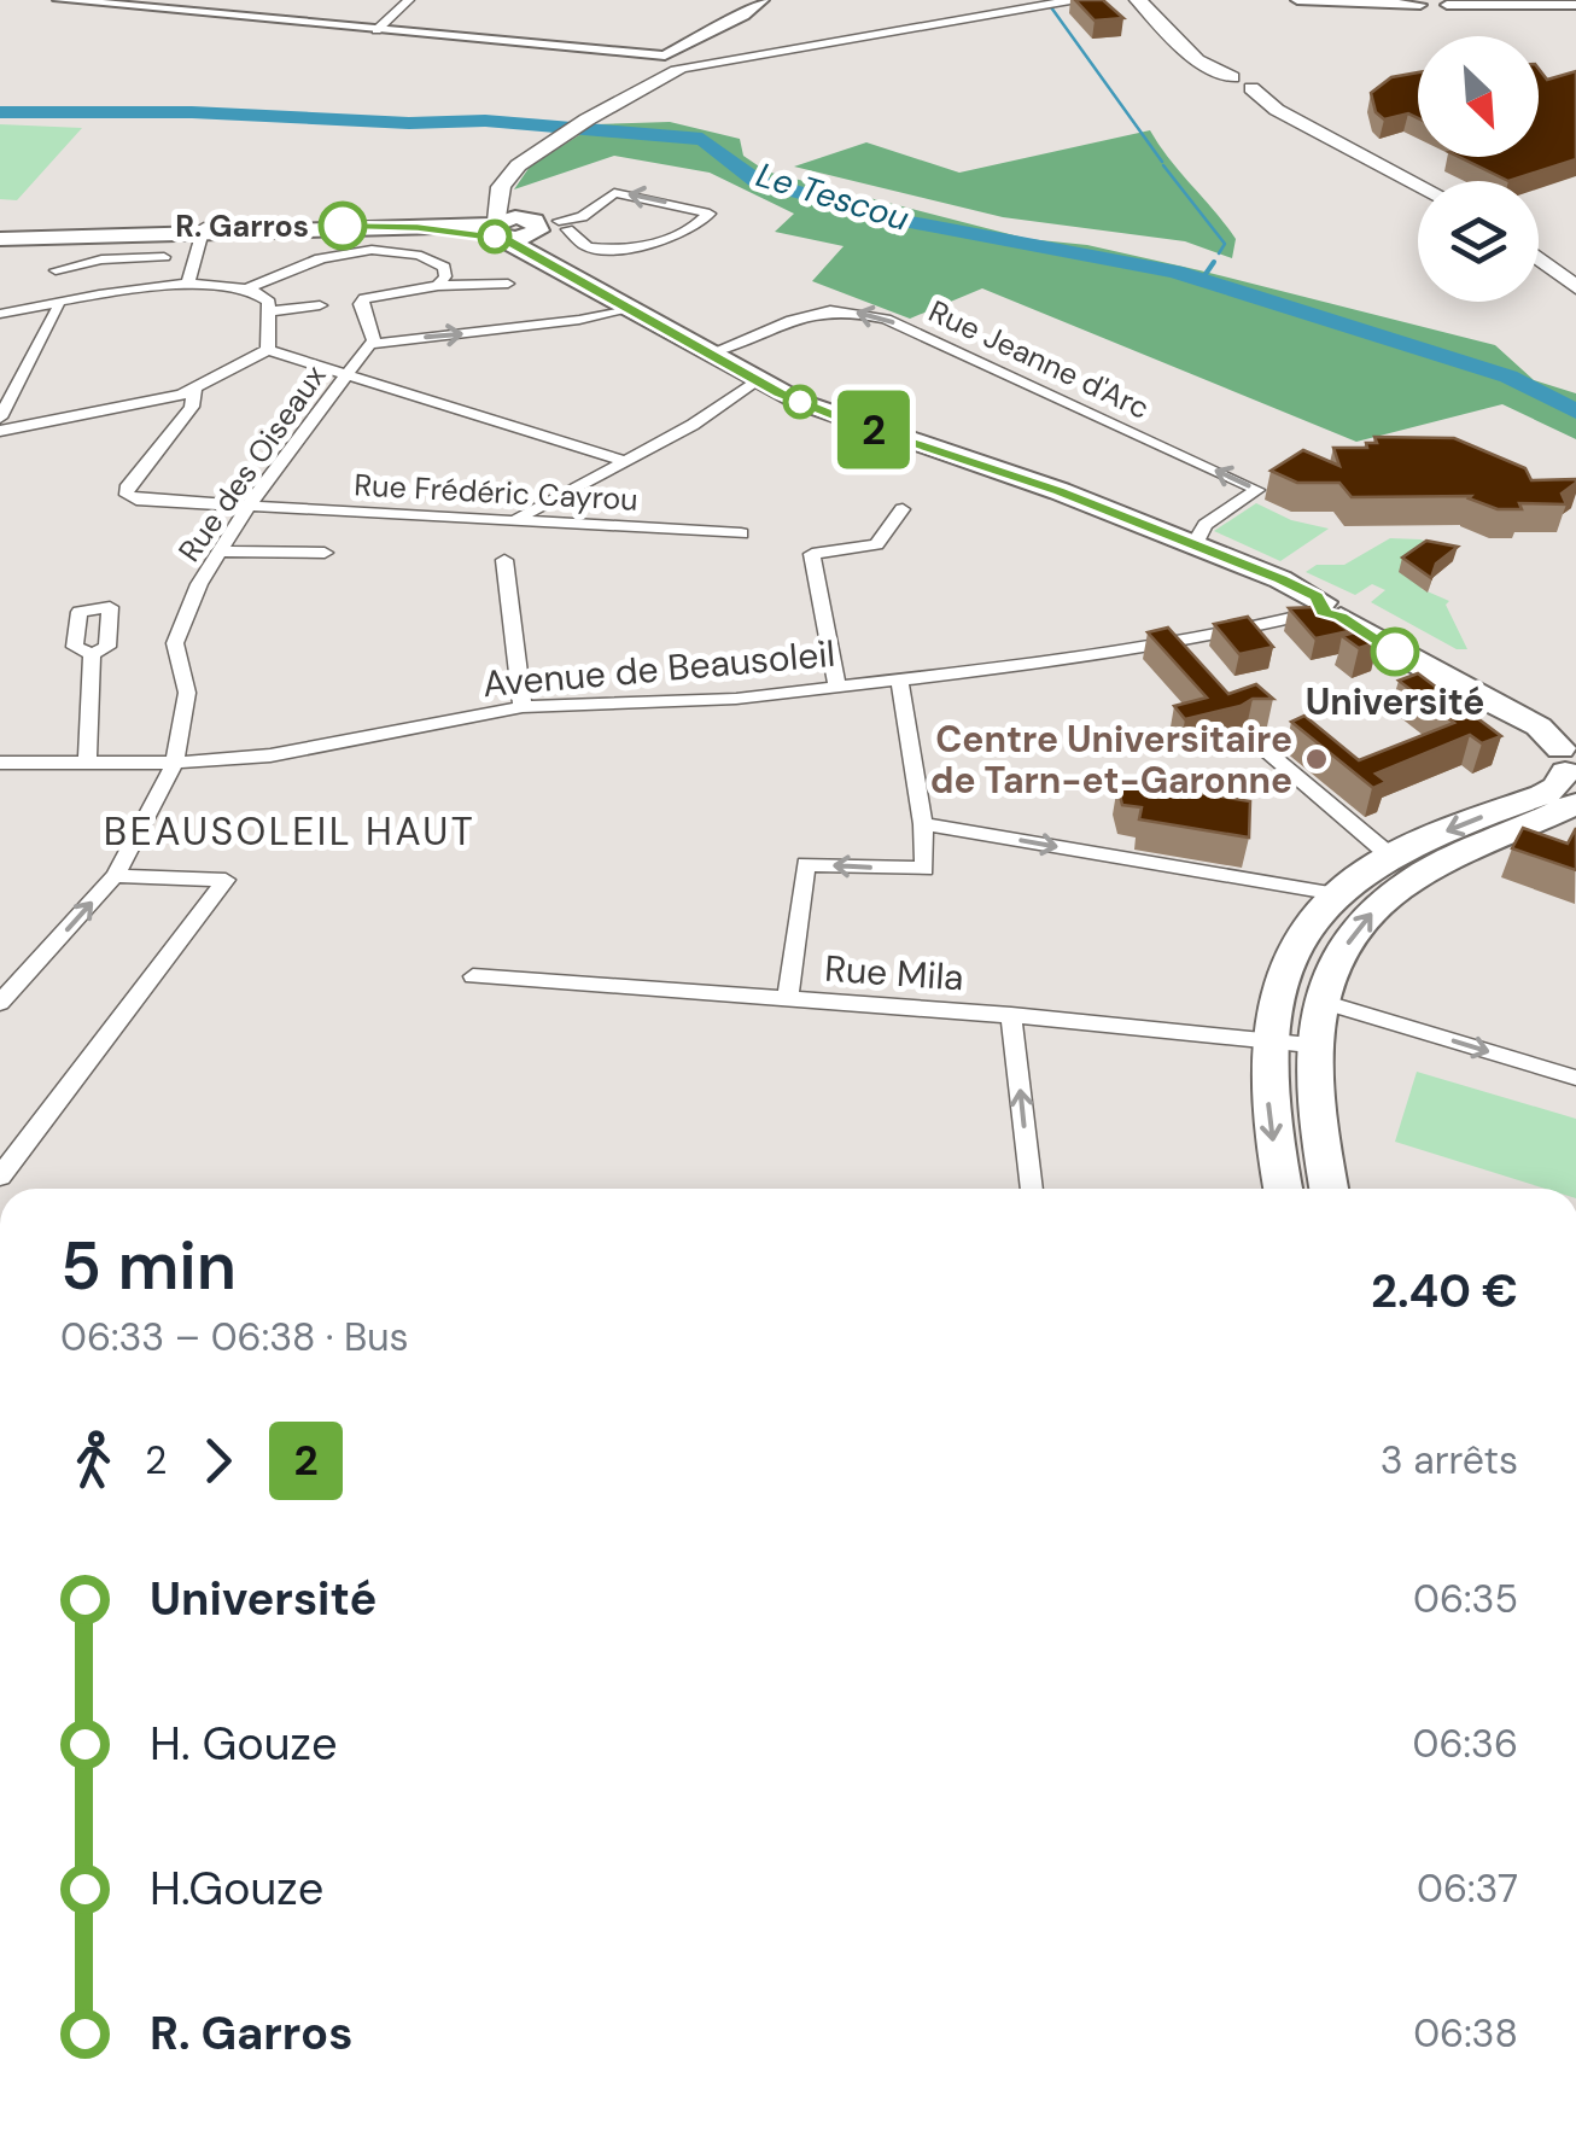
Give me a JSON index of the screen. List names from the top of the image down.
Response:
{
  "streets": {
    "street": [
      "Rue Jeanne d'Arc",
      "Rue des Oiseaux",
      "Rue Frédéric Cayrou",
      "Avenue de Beausoleil",
      "Rue Mila"
    ]
  },
  "crossings": [
    ["Rue des Oiseaux", "Rue Frédéric Cayrou"],
    ["Rue des Oiseaux", "Avenue de Beausoleil"]
  ],
  "districts": ["BEAUSOLEIL HAUT"],
  "water": ["Le Tescou"],
  "places": ["R. Garros", "Université", "Centre Universitaire de Tarn-et-Garonne"],
  "lines": ["bus line 2"],
  "north": "bottom right",
  "page": {
    "on_map": "2",
    "heading": ["5 min", "06:33 – 06:38 · Bus", "2.40 €"],
    "legs": ["2", "2", "3 arrêts"],
    "list": [
      {
        "name": "Université",
        "value": "06:35"
      },
      {
        "name": "H. Gouze",
        "value": "06:36"
      },
      {
        "name": "H.Gouze",
        "value": "06:37"
      },
      {
        "name": "R. Garros",
        "value": "06:38"
      }
    ]
  }
}
